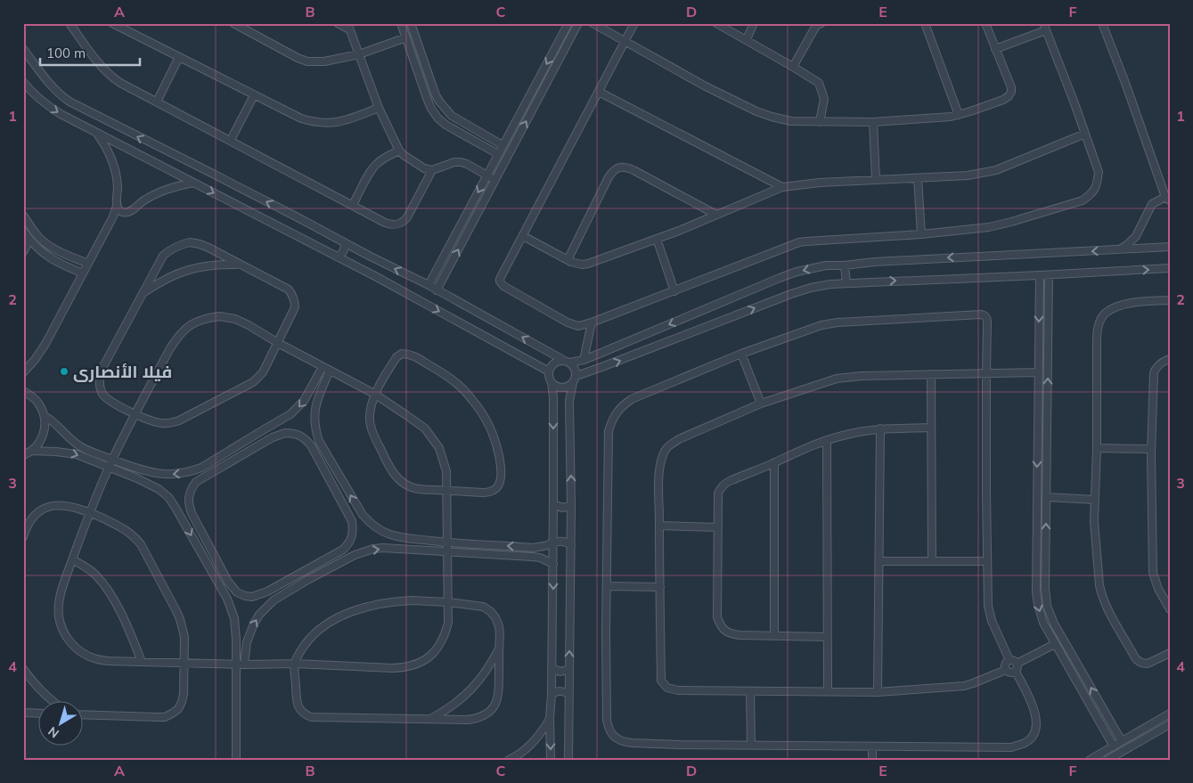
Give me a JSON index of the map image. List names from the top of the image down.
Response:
{
  "places": ["فيلا الأنصارى"],
  "scale_bar": "100 m",
  "north": "bottom left",
  "grid": {
    "columns": [
      "A",
      "B",
      "C",
      "D",
      "E",
      "F"
    ],
    "rows": [
      "1",
      "2",
      "3",
      "4"
    ]
  }
}
